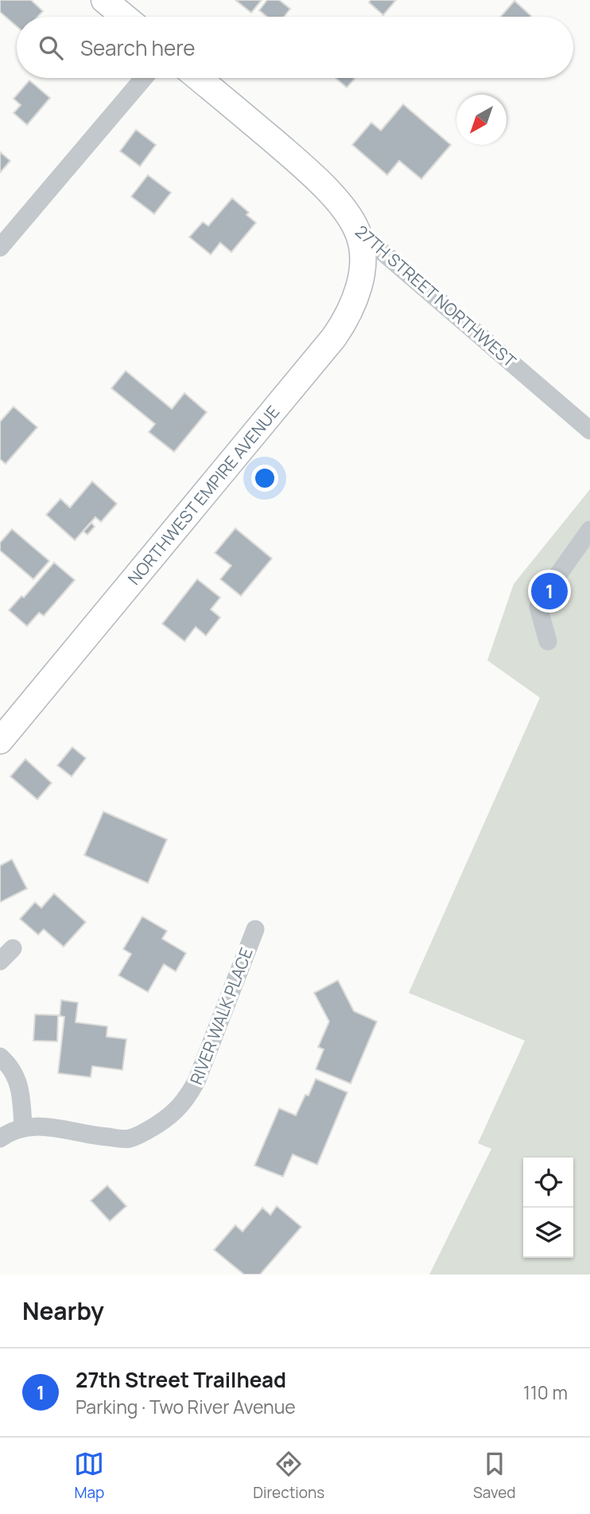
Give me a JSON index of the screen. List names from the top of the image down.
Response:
{
  "streets": {
    "street": ["27TH STREET NORTHWEST", "NORTHWEST EMPIRE AVENUE", "RIVER WALK PLACE"]
  },
  "crossings": [
    ["27TH STREET NORTHWEST", "NORTHWEST EMPIRE AVENUE"]
  ],
  "north": "bottom left",
  "page": {
    "search": "Search here",
    "pins": "1",
    "heading": "Nearby",
    "list": [
      {
        "mark": "1",
        "name": "27th Street Trailhead",
        "note": "Parking · Two River Avenue",
        "value": "110 m"
      }
    ],
    "nav": ["Map", "Directions", "Saved"]
  }
}
